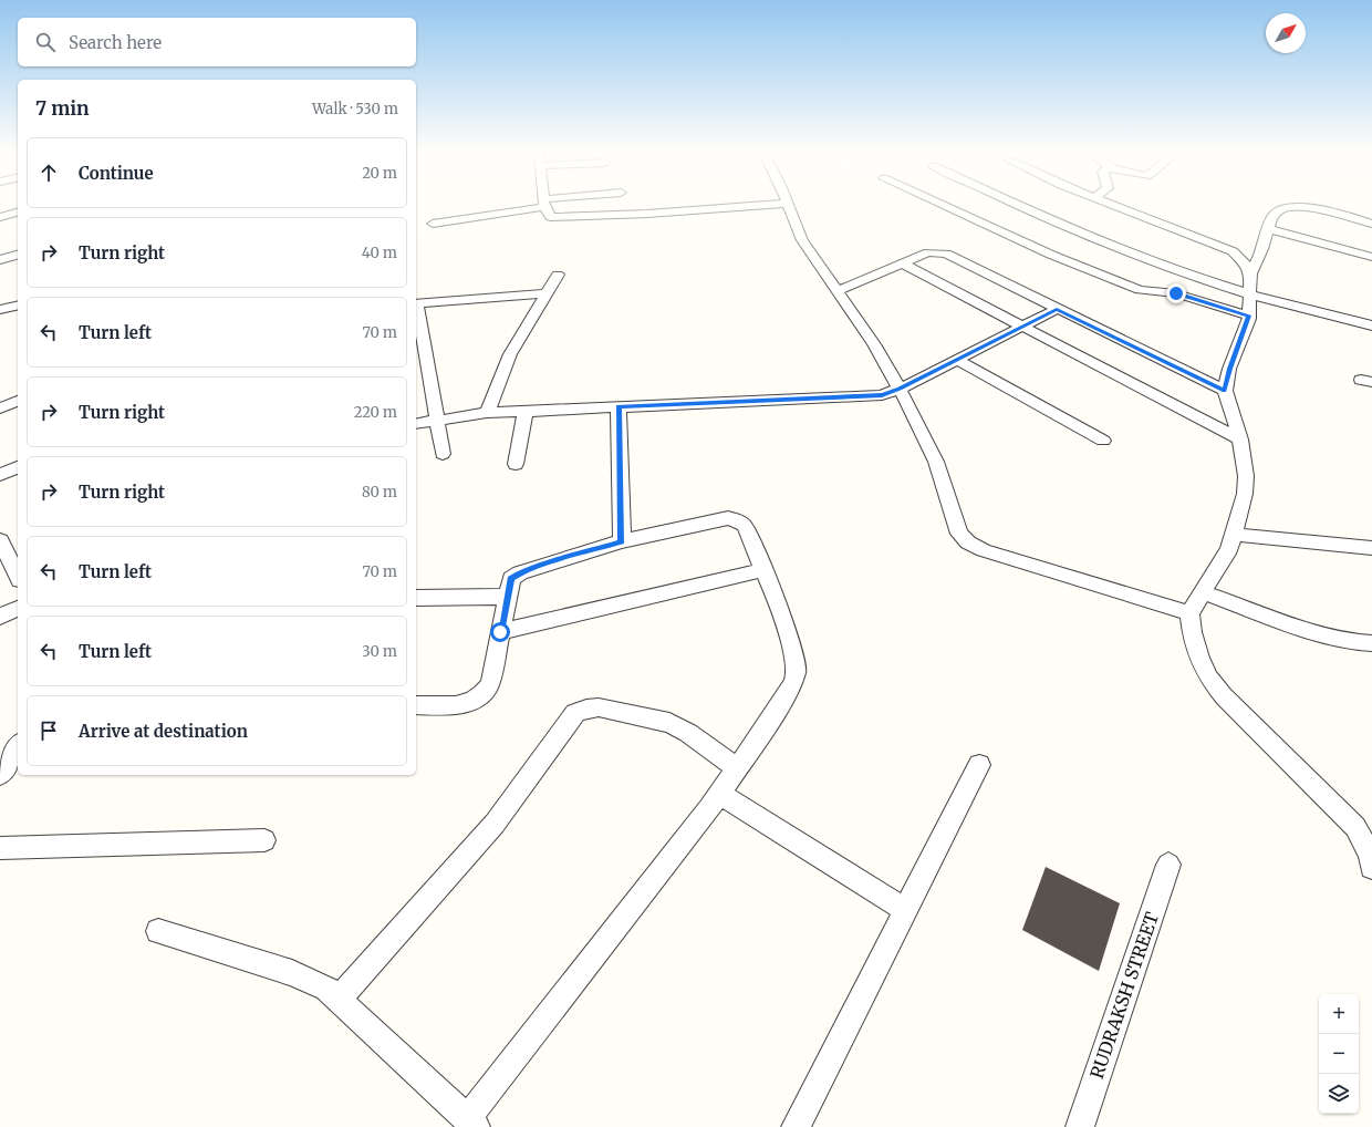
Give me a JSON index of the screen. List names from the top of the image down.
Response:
{
  "streets": {
    "street": ["RUDRAKSH STREET"]
  },
  "north": "top right",
  "page": {
    "search": "Search here",
    "heading": ["7 min", "Walk · 530 m"],
    "list": [
      ["Continue", "20 m"],
      ["Turn right", "40 m"],
      ["Turn left", "70 m"],
      ["Turn right", "220 m"],
      ["Turn right", "80 m"],
      ["Turn left", "70 m"],
      ["Turn left", "30 m"],
      "Arrive at destination"
    ],
    "map_buttons": ["+", "−"]
  }
}
